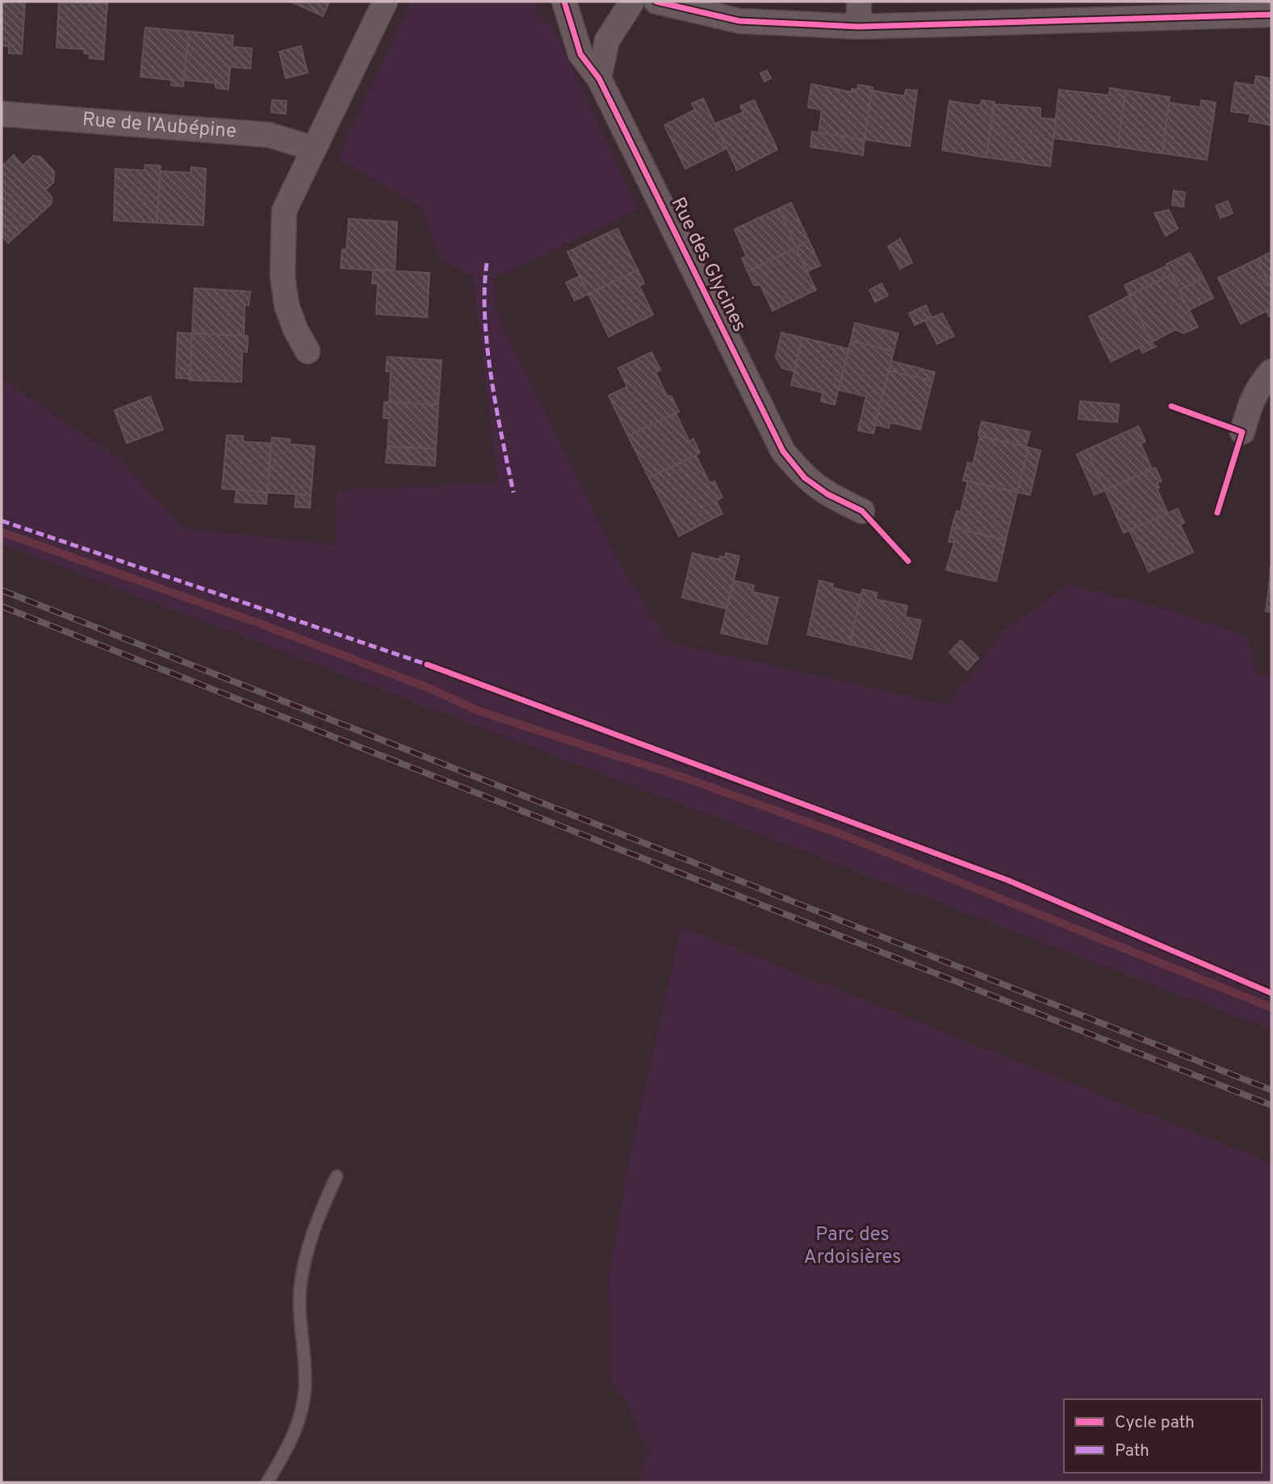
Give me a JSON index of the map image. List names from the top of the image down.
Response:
{
  "streets": {
    "street": ["Rue de l’Aubépine", "Rue des Glycines"]
  },
  "parks": ["Parc des Ardoisières"],
  "legend": ["Cycle path", "Path"]
}
